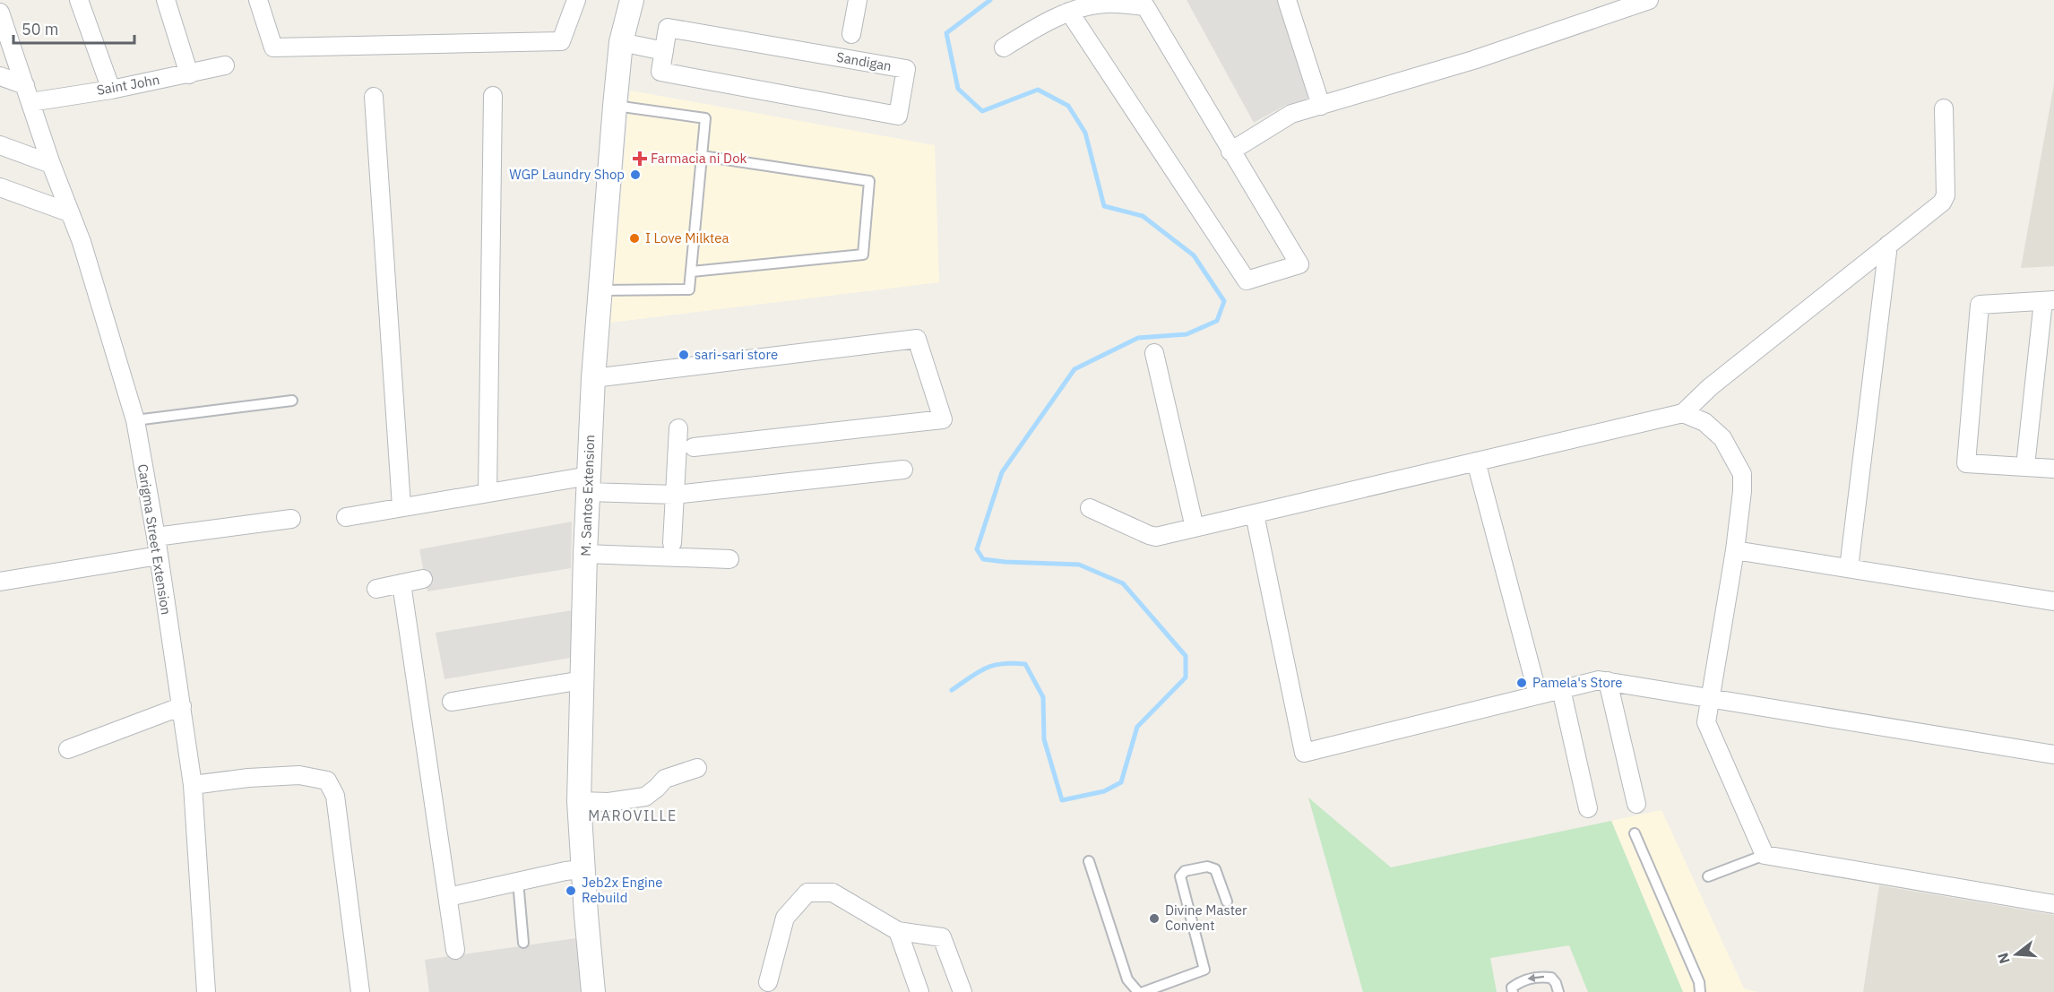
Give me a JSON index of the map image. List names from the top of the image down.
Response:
{
  "streets": {
    "street": [
      "Sandigan",
      "Saint John",
      "M. Santos Extension",
      "Carigma Street Extension"
    ]
  },
  "crossings": [
    ["Saint John", "Carigma Street Extension"]
  ],
  "districts": ["MAROVILLE"],
  "places": {
    "health": ["Farmacia ni Dok"],
    "other": [
      "WGP Laundry Shop",
      "I Love Milktea",
      "sari-sari store",
      "Pamela's Store",
      "Jeb2x Engine Rebuild",
      "Divine Master Convent"
    ]
  },
  "scale_bar": "50 m",
  "north": "left"
}
